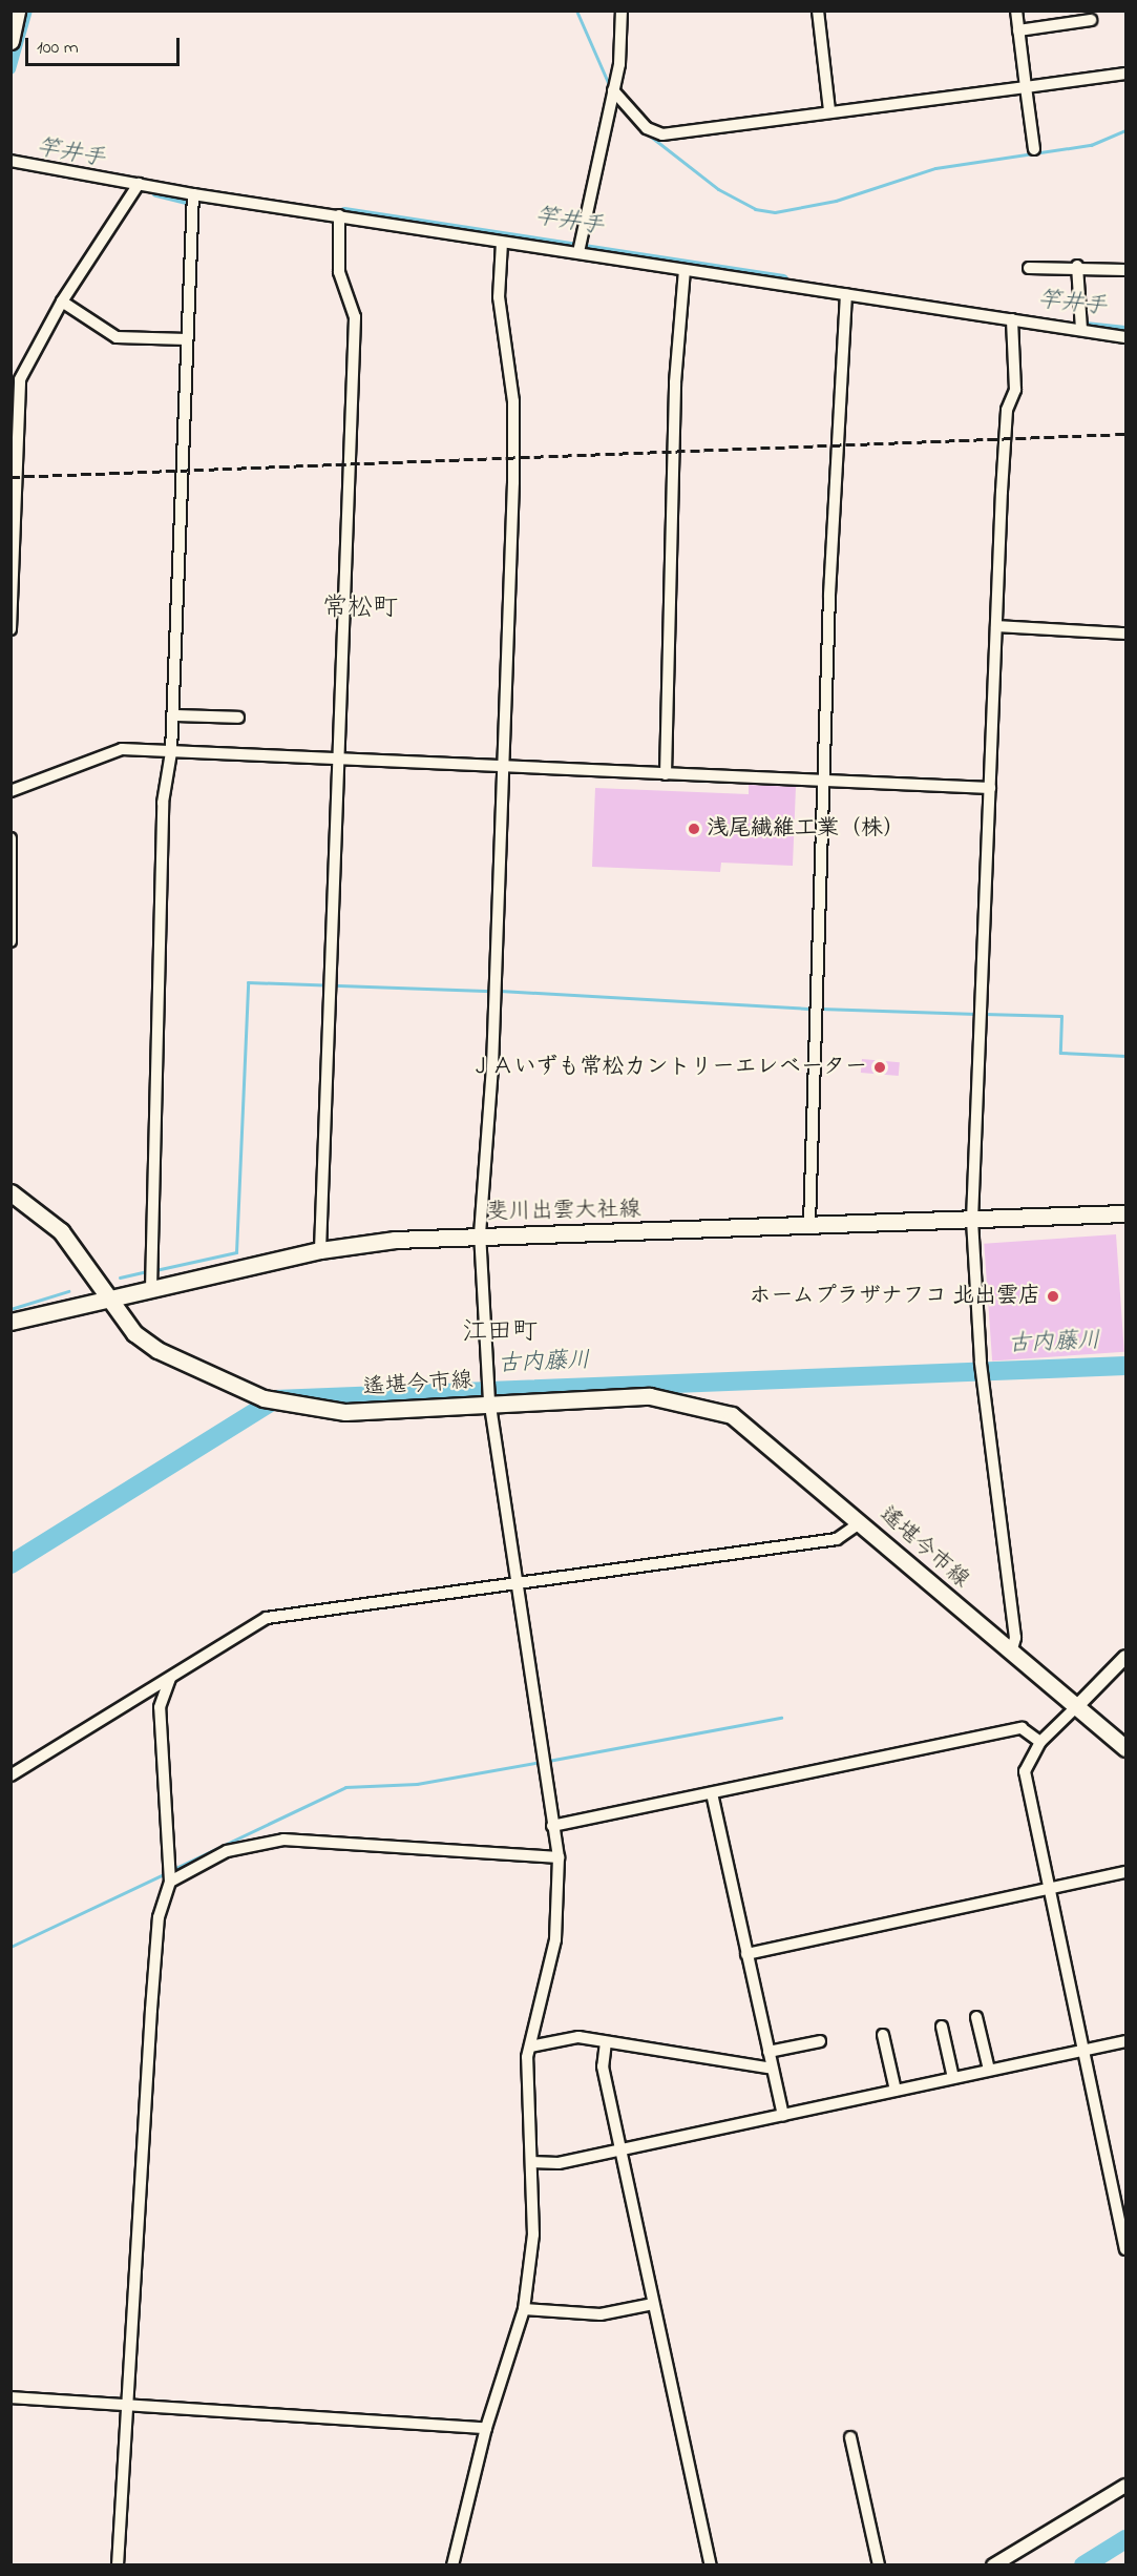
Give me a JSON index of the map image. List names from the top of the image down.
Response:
{
  "streets": {
    "main road": ["斐川出雲大社線", "遙堪今市線"]
  },
  "crossings": [
    ["斐川出雲大社線", "遙堪今市線"]
  ],
  "districts": ["常松町", "江田町"],
  "water": ["竿井手", "古内藤川"],
  "places": ["浅尾繊維工業（株）", "ＪＡいずも常松カントリーエレベーター", "ホームプラザナフコ 北出雲店"],
  "scale_bar": "100 m"
}
